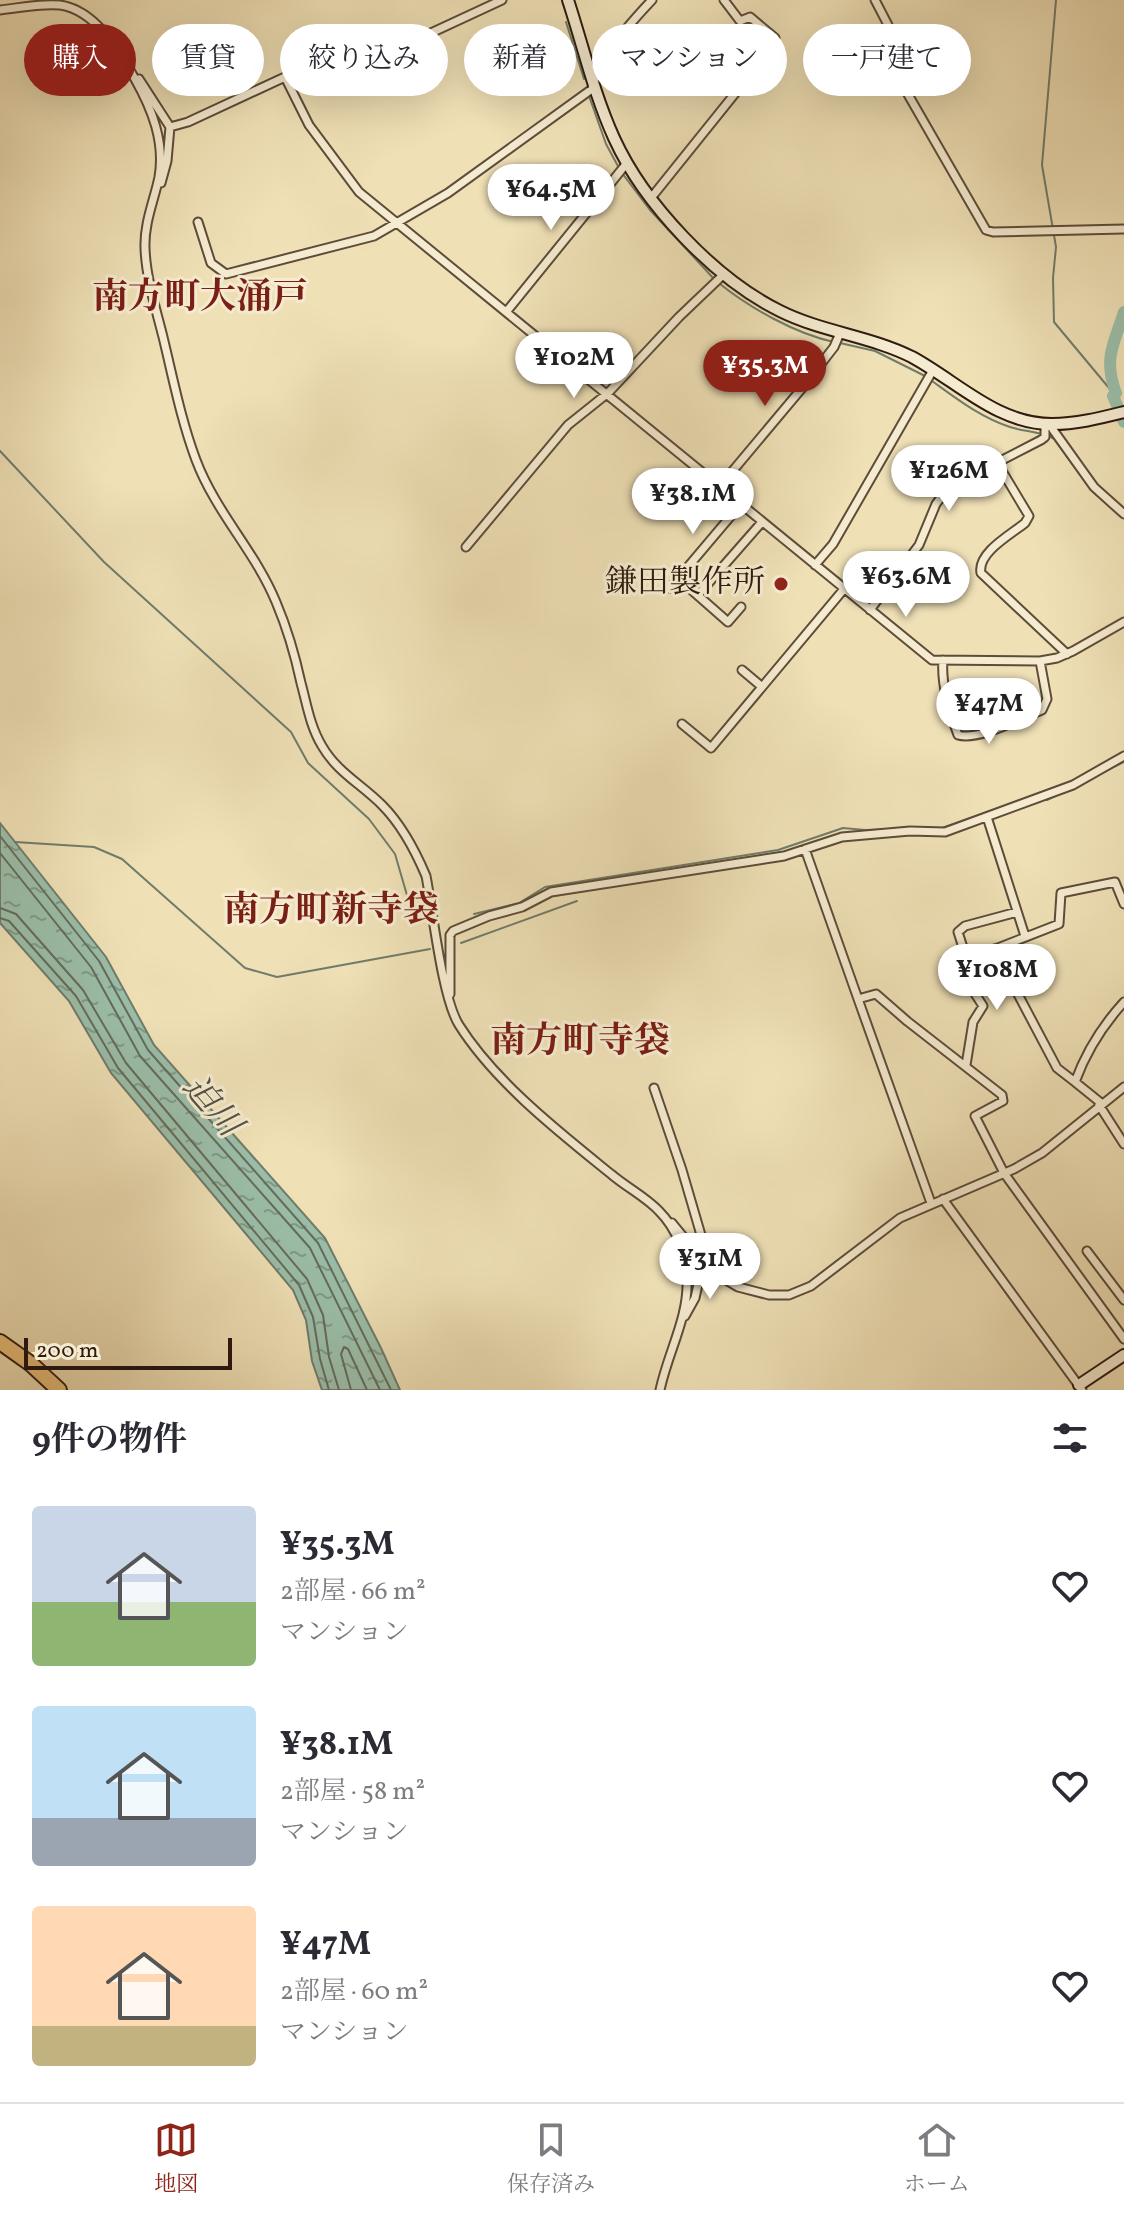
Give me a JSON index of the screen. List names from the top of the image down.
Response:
{
  "districts": ["南方町大涌戸", "南方町新寺袋", "南方町寺袋"],
  "water": ["迫川"],
  "places": ["鎌田製作所"],
  "scale_bar": "200 m",
  "page": {
    "chip": [
      "購入",
      "賃貸",
      "絞り込み",
      "新着",
      "マンション",
      "一戸建て"
    ],
    "price": [
      "¥64.5M",
      "¥102M",
      "¥35.3M",
      "¥126M",
      "¥38.1M",
      "¥63.6M",
      "¥47M",
      "¥108M",
      "¥31M"
    ],
    "scale": "200 m",
    "heading": "9件の物件",
    "list": [
      {
        "name": "¥35.3M",
        "note": "2部屋 · 66 m² · マンション"
      },
      {
        "name": "¥38.1M",
        "note": "2部屋 · 58 m² · マンション"
      },
      {
        "name": "¥47M",
        "note": "2部屋 · 60 m² · マンション"
      }
    ],
    "tabs": ["地図", "保存済み", "ホーム"]
  }
}
